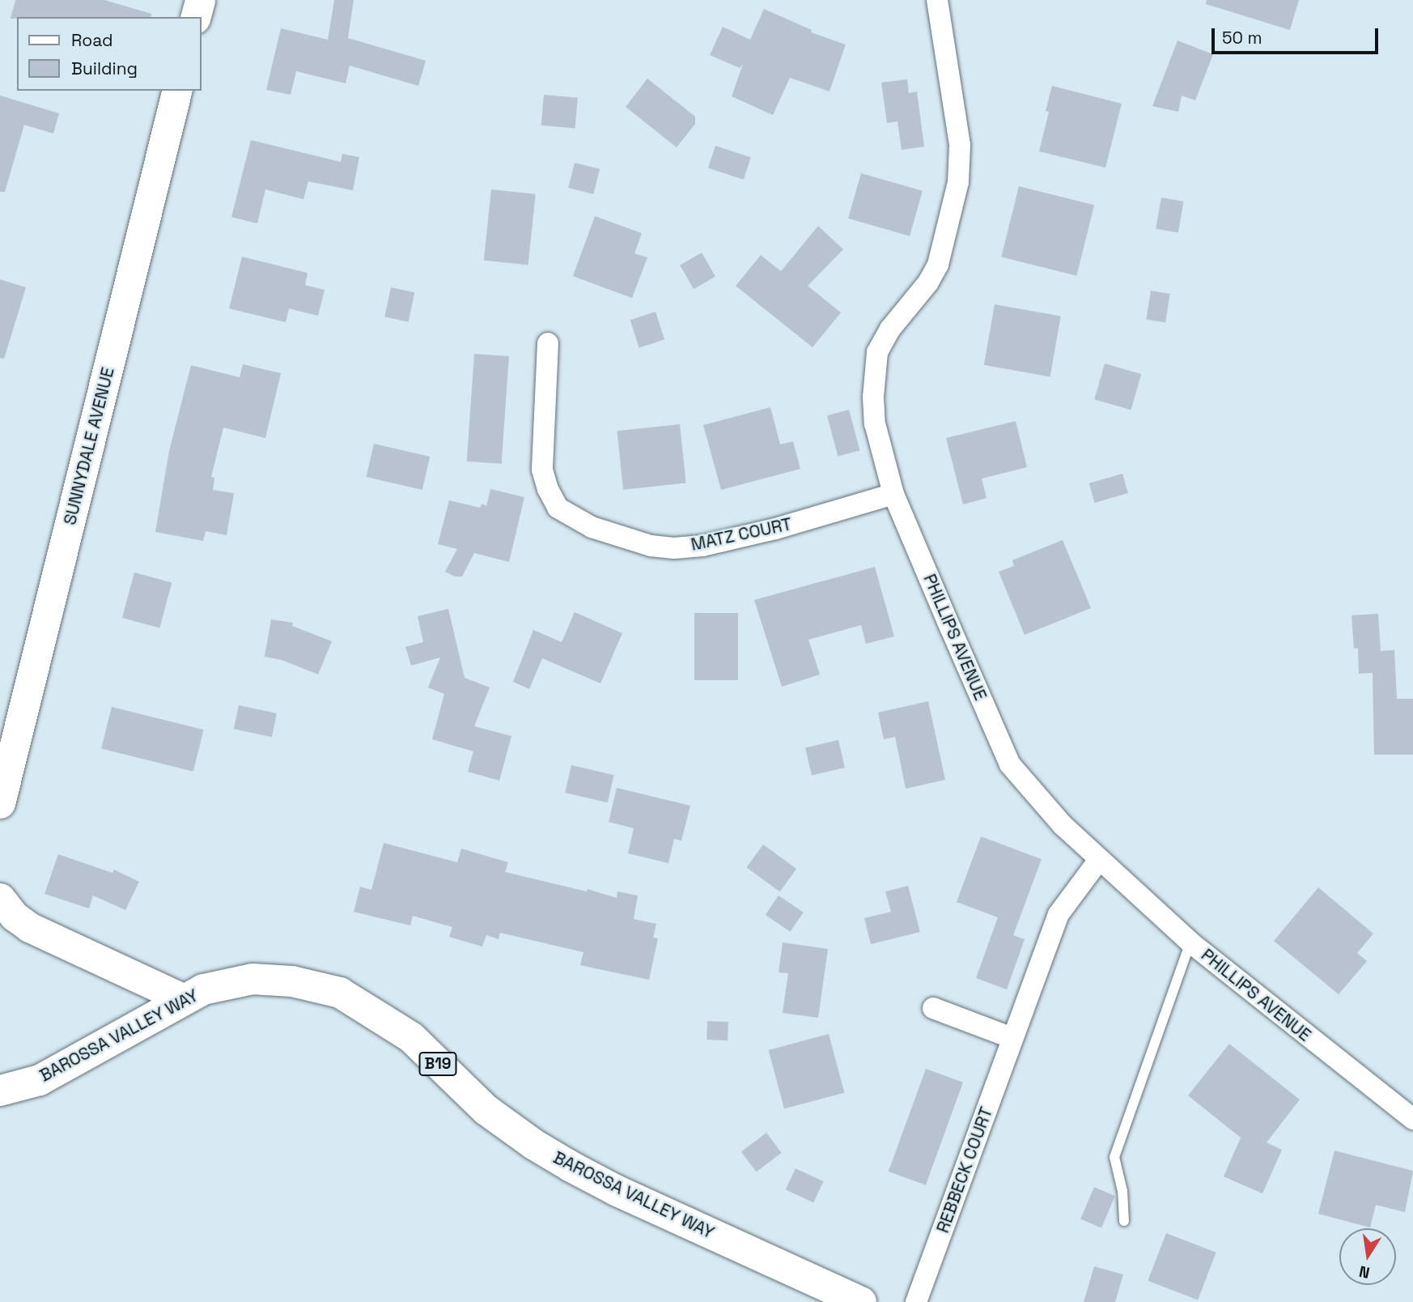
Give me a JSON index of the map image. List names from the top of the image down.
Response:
{
  "streets": {
    "main road": ["BAROSSA VALLEY WAY", "B19"],
    "street": [
      "SUNNYDALE AVENUE",
      "MATZ COURT",
      "PHILLIPS AVENUE",
      "REBBECK COURT"
    ]
  },
  "crossings": [
    ["MATZ COURT", "PHILLIPS AVENUE"],
    ["PHILLIPS AVENUE", "REBBECK COURT"]
  ],
  "legend": ["Road", "Building"],
  "scale_bar": "50 m",
  "north": "bottom"
}
